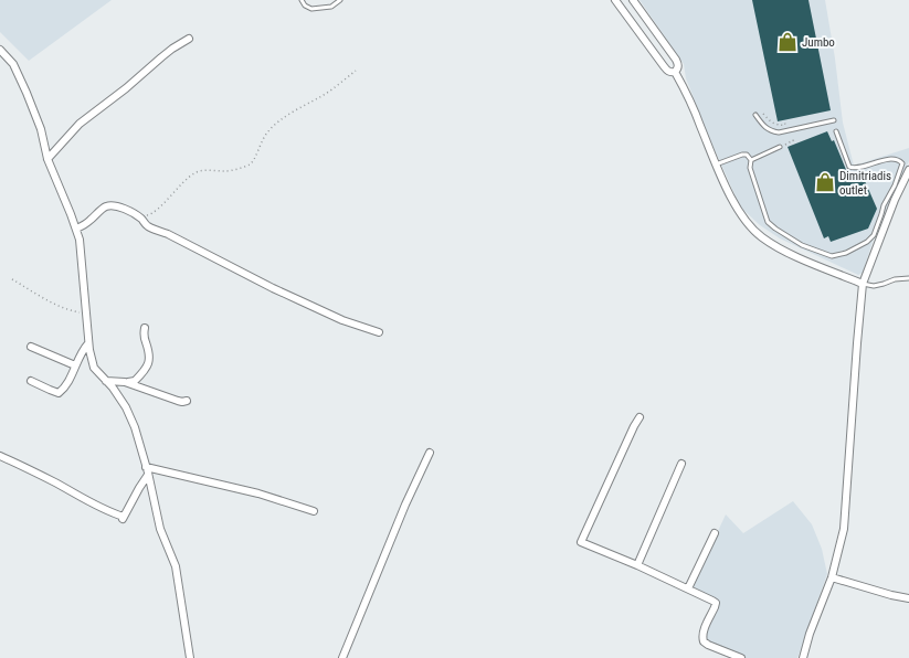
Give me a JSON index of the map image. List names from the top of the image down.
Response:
{
  "places": {
    "shop": ["Jumbo", "Dimitriadis outlet"]
  }
}
